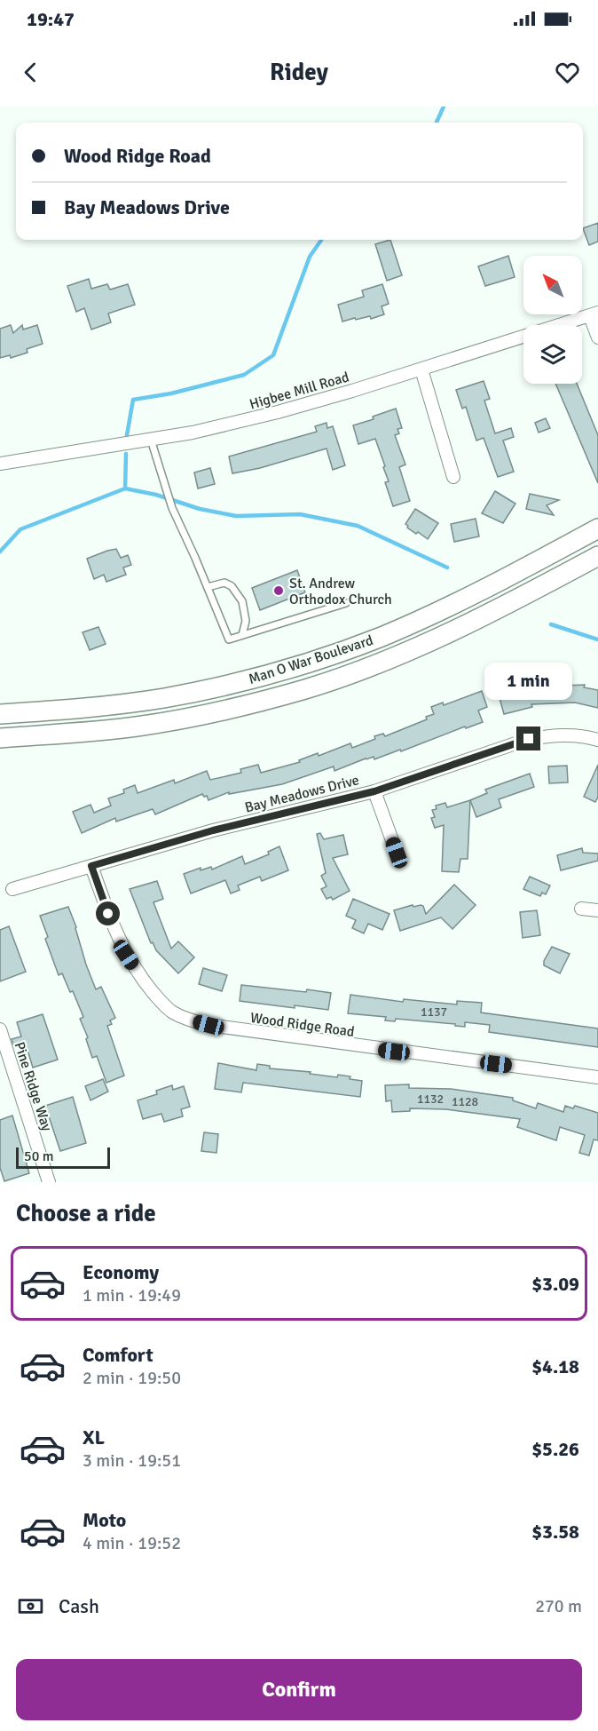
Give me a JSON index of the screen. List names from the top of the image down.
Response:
{
  "streets": {
    "main road": ["Man O War Boulevard"],
    "street": [
      "Higbee Mill Road",
      "Bay Meadows Drive",
      "Wood Ridge Road",
      "Pine Ridge Way"
    ]
  },
  "crossings": [
    ["Bay Meadows Drive", "Wood Ridge Road"]
  ],
  "places": ["St. Andrew Orthodox Church"],
  "house_numbers": ["1137", "1132", "1128"],
  "scale_bar": "50 m",
  "north": "top left",
  "page": {
    "status": "19:47",
    "header": "Ridey",
    "banner": ["Wood Ridge Road", "Bay Meadows Drive"],
    "bubble": "1 min",
    "scale": "50 m",
    "heading": "Choose a ride",
    "list": [
      {
        "name": "Economy",
        "note": "1 min · 19:49",
        "value": "$3.09"
      },
      {
        "name": "Comfort",
        "note": "2 min · 19:50",
        "value": "$4.18"
      },
      {
        "name": "XL",
        "note": "3 min · 19:51",
        "value": "$5.26"
      },
      {
        "name": "Moto",
        "note": "4 min · 19:52",
        "value": "$3.58"
      }
    ],
    "pay": ["Cash", "270 m"],
    "buttons": "Confirm"
  }
}
